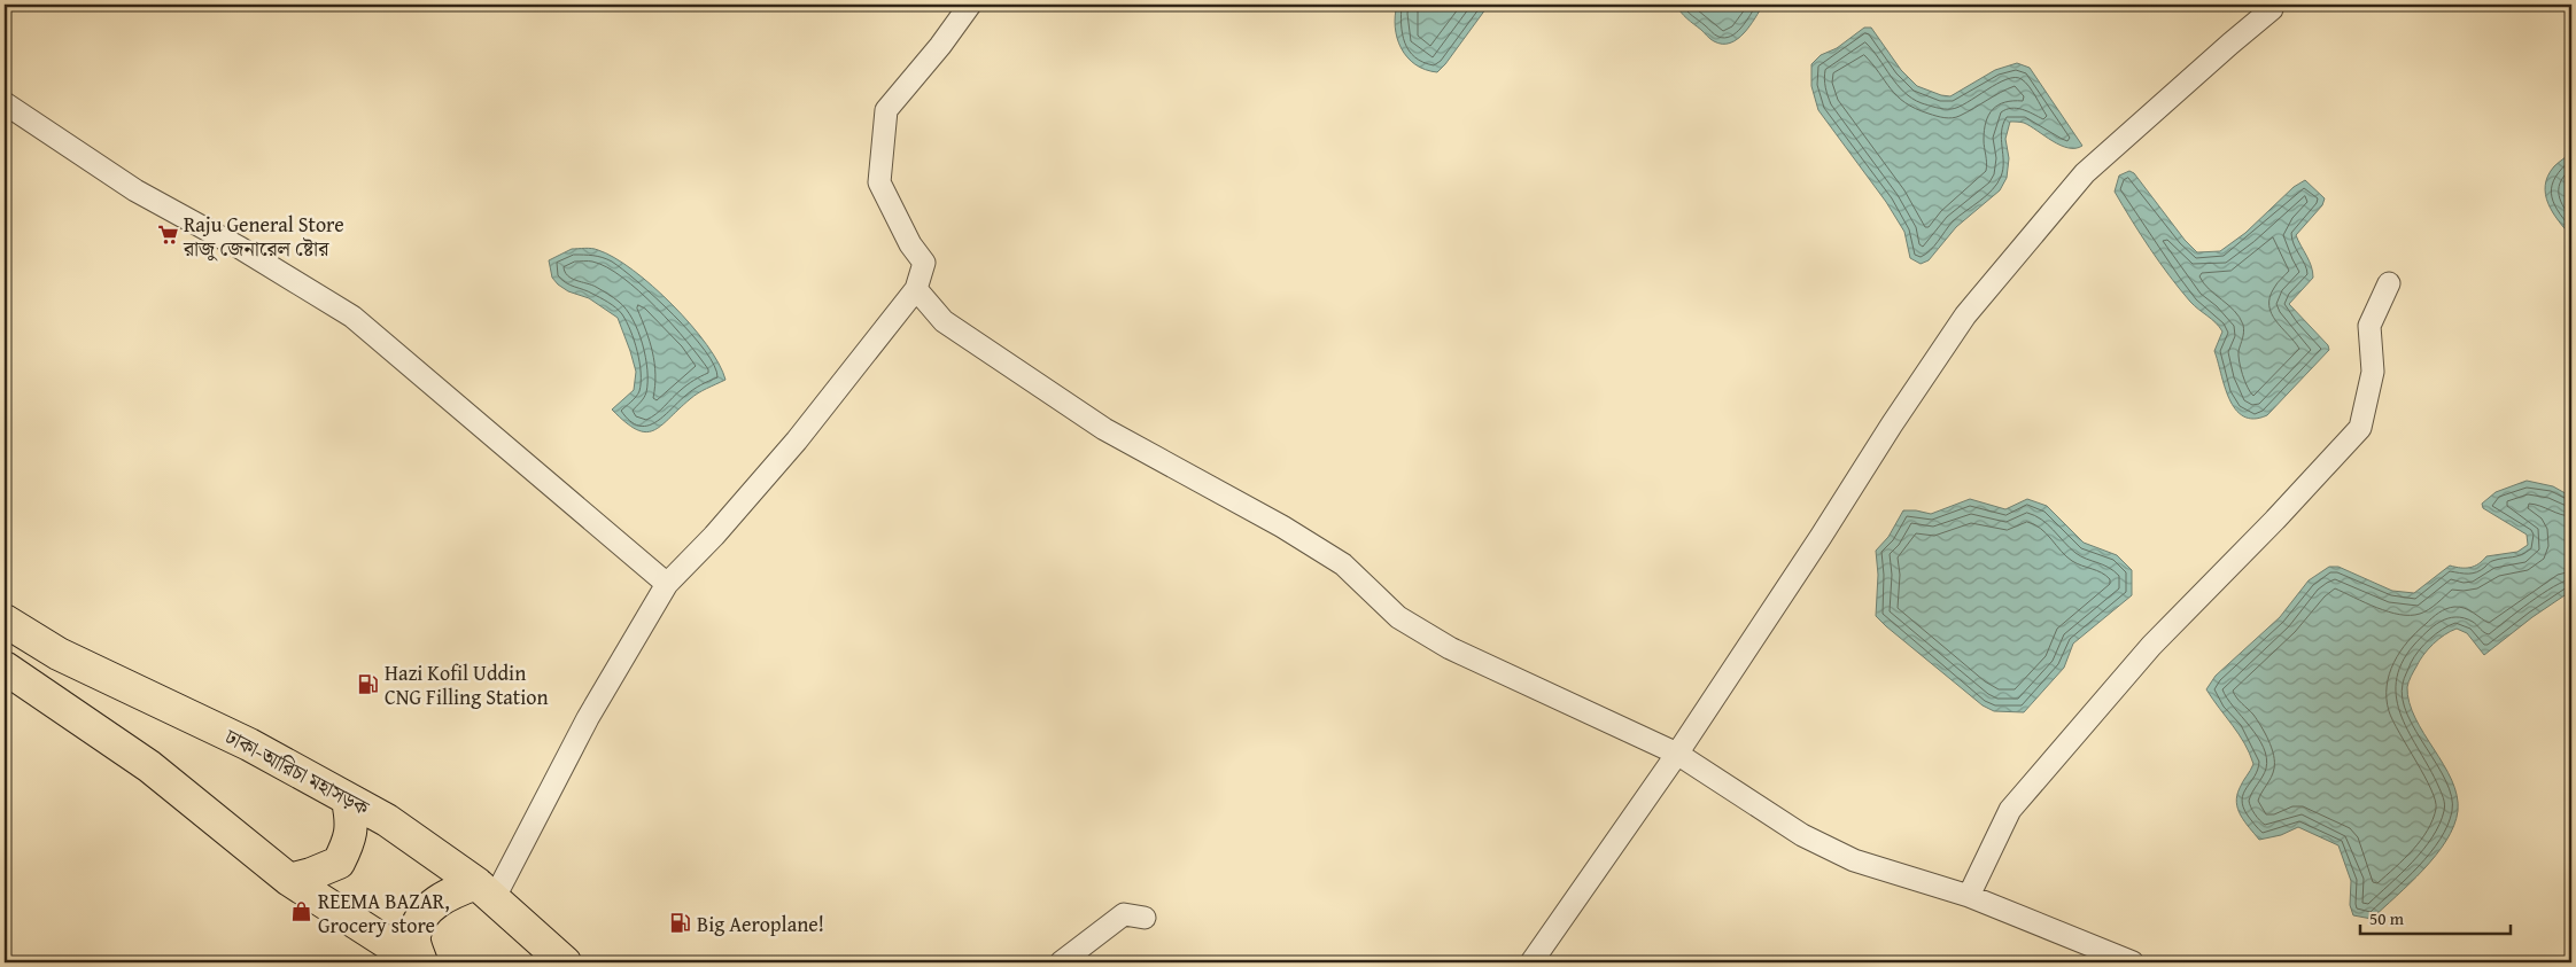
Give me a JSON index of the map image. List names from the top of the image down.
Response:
{
  "streets": {
    "highway": ["ঢাকা-আরিচা মহাসড়ক"]
  },
  "places": {
    "supermarket": ["Raju General Store রাজু জেনারেল ষ্টোর"],
    "fuel station": ["Hazi Kofil Uddin CNG Filling Station", "Big Aeroplane!"],
    "shop": ["REEMA BAZAR, Grocery store"]
  },
  "scale_bar": "50 m"
}
